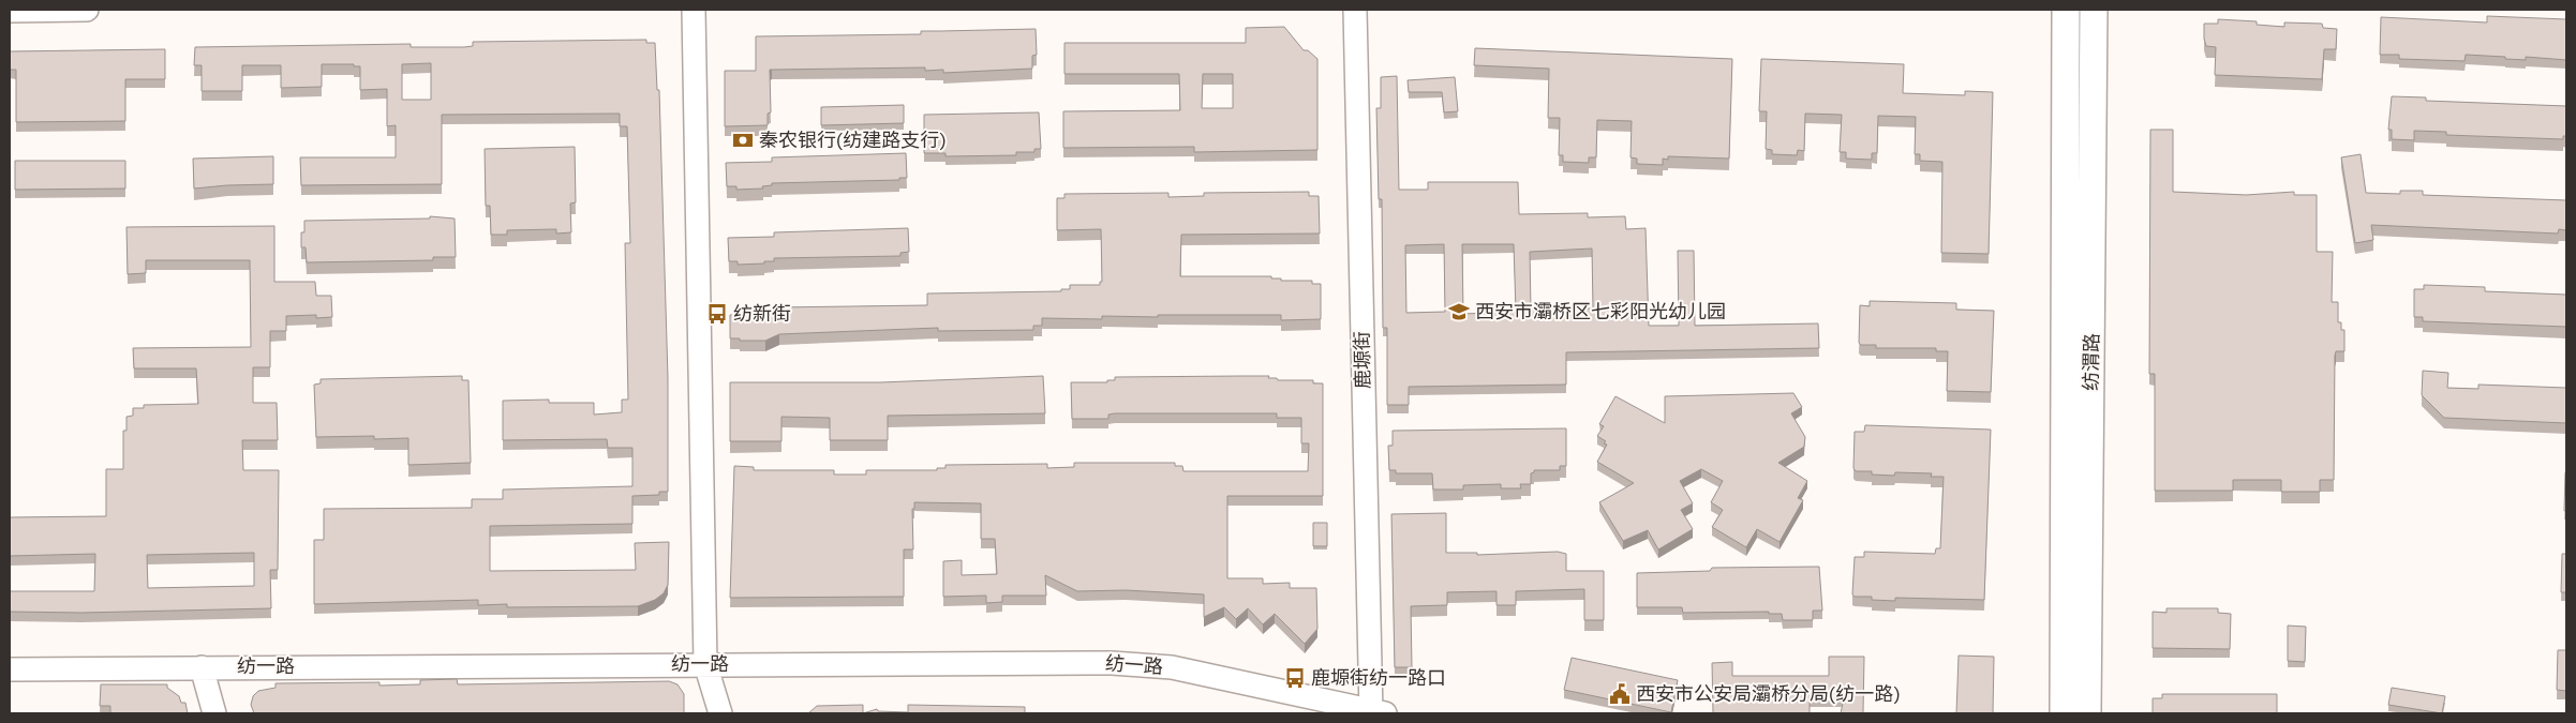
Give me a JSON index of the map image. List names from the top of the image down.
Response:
{
  "streets": {
    "main road": ["纺渭路"],
    "street": ["鹿塬街", "纺一路"]
  },
  "crossings": [
    ["鹿塬街", "纺一路"]
  ],
  "places": {
    "bank": ["秦农银行(纺建路支行)"],
    "school or university": ["西安市灞桥区七彩阳光幼儿园"],
    "bus stop": ["纺新街", "鹿塬街纺一路口"],
    "public building": ["西安市公安局灞桥分局(纺一路)"]
  }
}
